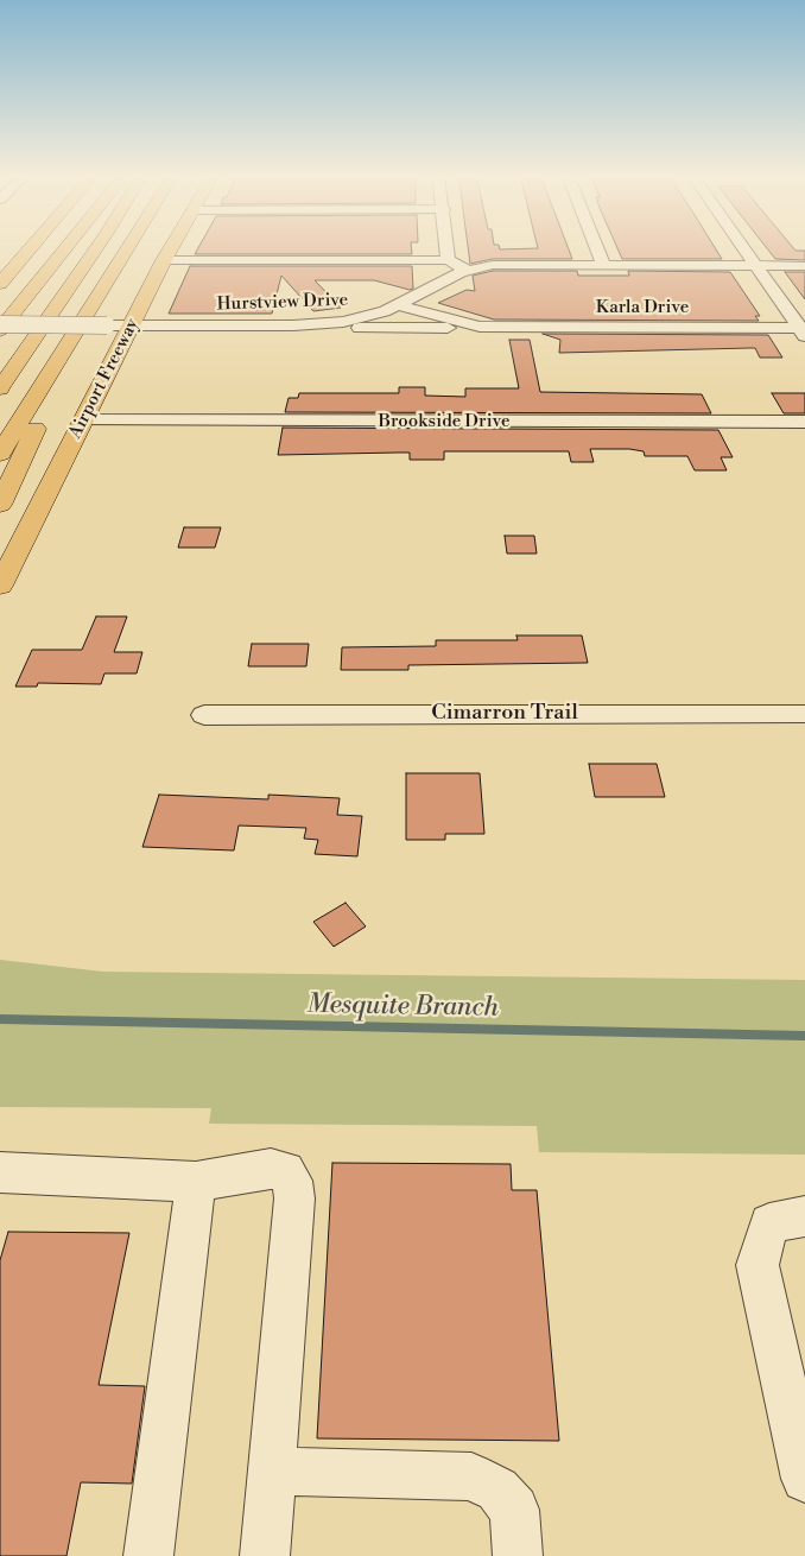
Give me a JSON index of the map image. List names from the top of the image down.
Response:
{
  "streets": {
    "main road": ["Airport Freeway"],
    "street": [
      "Hurstview Drive",
      "Karla Drive",
      "Brookside Drive",
      "Cimarron Trail"
    ]
  },
  "crossings": [
    ["Hurstview Drive", "Karla Drive"],
    ["Hurstview Drive", "Airport Freeway"],
    ["Airport Freeway", "Brookside Drive"]
  ],
  "water": ["Mesquite Branch"]
}
